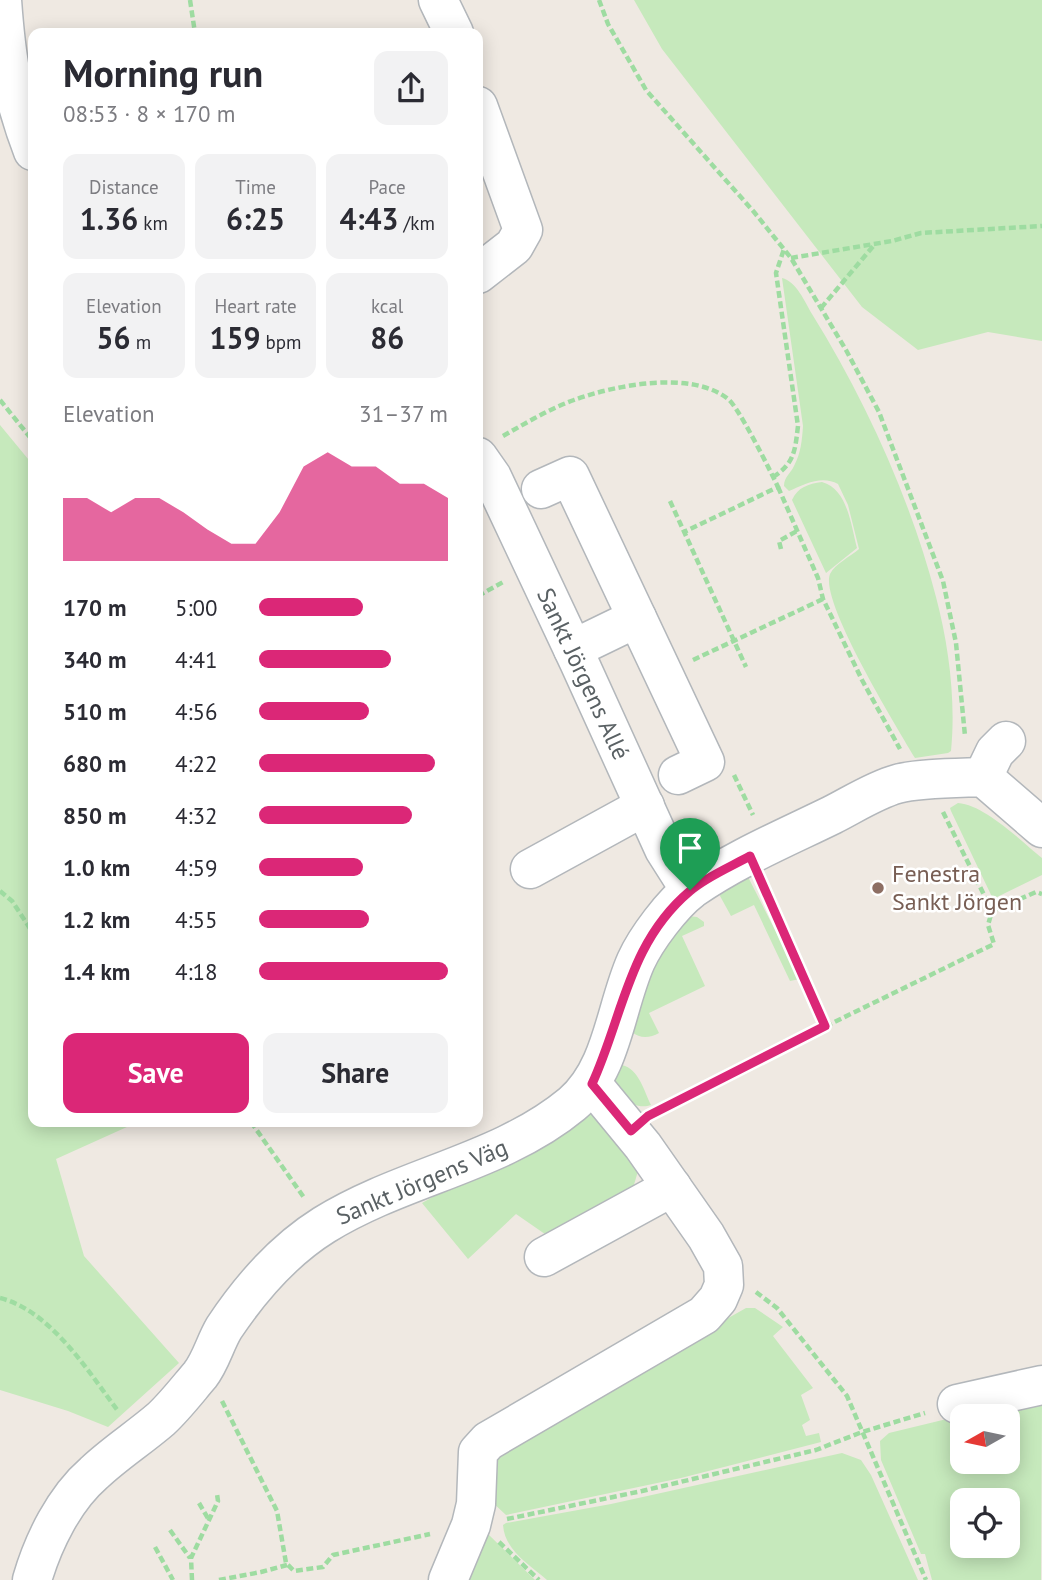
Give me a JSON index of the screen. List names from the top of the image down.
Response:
{
  "streets": {
    "street": ["Sankt Jörgens Allé", "Sankt Jörgens Väg"]
  },
  "crossings": [
    ["Sankt Jörgens Allé", "Sankt Jörgens Väg"]
  ],
  "places": ["Fenestra Sankt Jörgen"],
  "north": "left",
  "page": {
    "heading": ["Morning run", "08:53 · 8 × 170 m"],
    "stats": [
      ["Distance", "1.36 km"],
      ["Time", "6:25"],
      ["Pace", "4:43 /km"],
      ["Elevation", "56 m"],
      ["Heart rate", "159 bpm"],
      ["kcal", "86"]
    ],
    "chart": ["Elevation", "31–37 m"],
    "list": [
      {
        "name": "170 m",
        "note": "5:00"
      },
      {
        "name": "340 m",
        "note": "4:41"
      },
      {
        "name": "510 m",
        "note": "4:56"
      },
      {
        "name": "680 m",
        "note": "4:22"
      },
      {
        "name": "850 m",
        "note": "4:32"
      },
      {
        "name": "1.0 km",
        "note": "4:59"
      },
      {
        "name": "1.2 km",
        "note": "4:55"
      },
      {
        "name": "1.4 km",
        "note": "4:18"
      }
    ],
    "buttons": ["Save", "Share"]
  }
}
